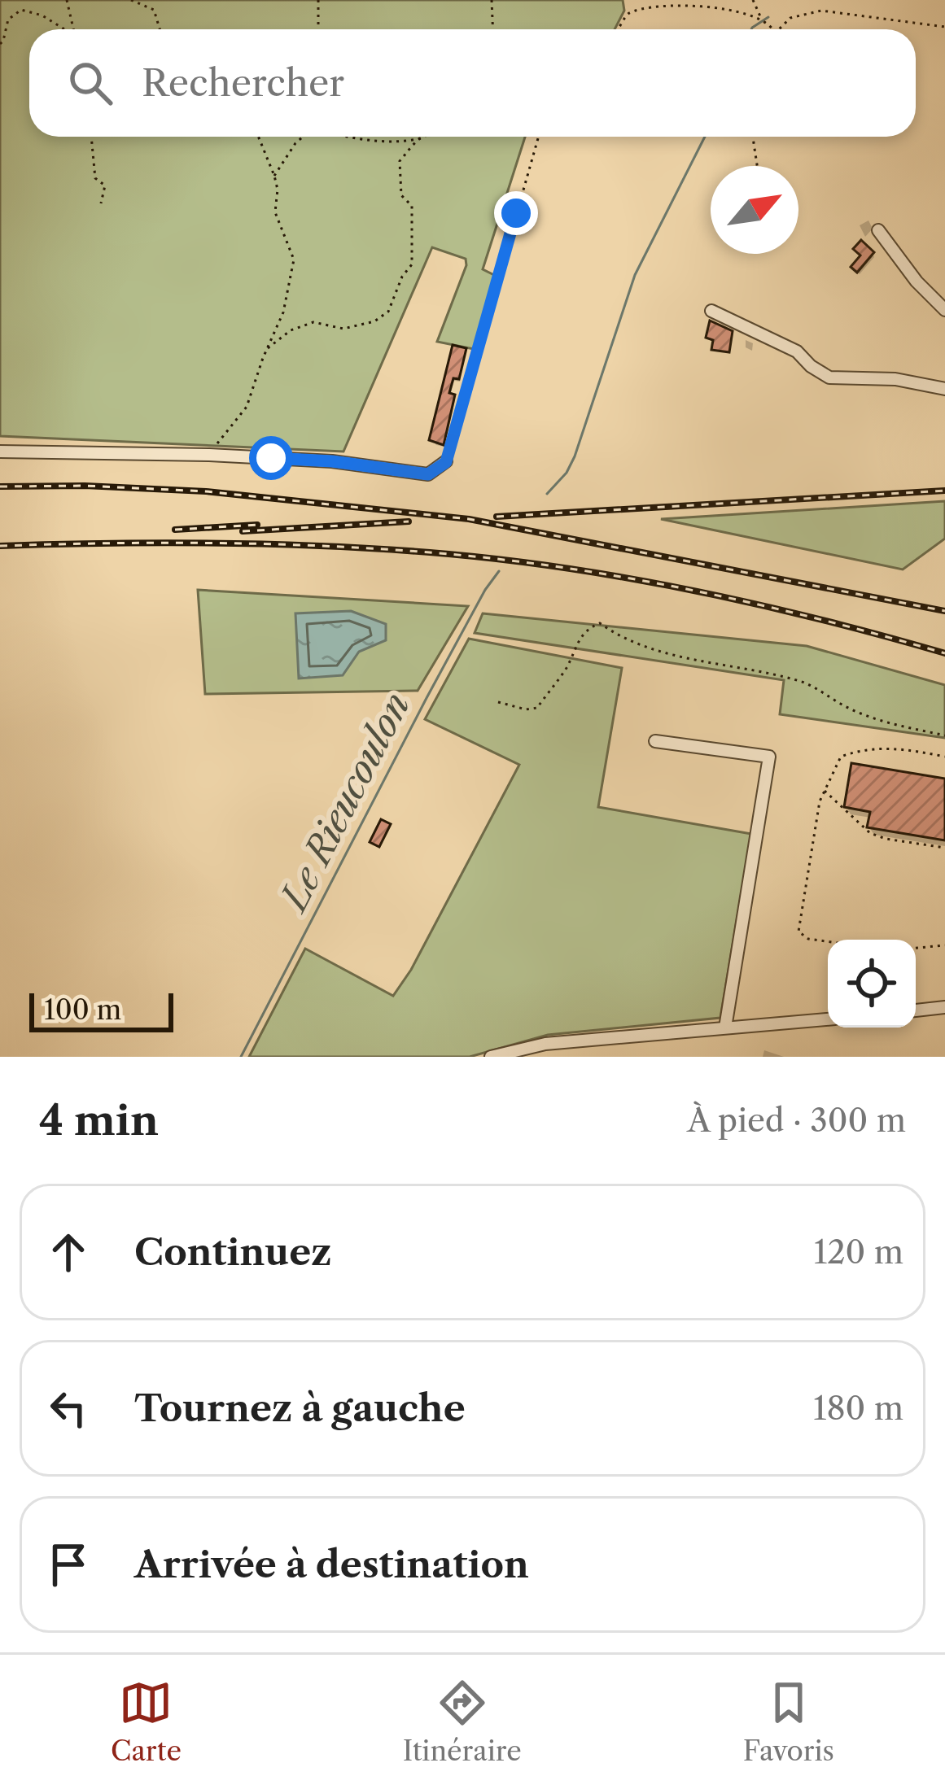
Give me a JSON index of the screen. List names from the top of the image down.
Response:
{
  "water": ["Le Rieucoulon"],
  "scale_bar": "100 m",
  "north": "top right",
  "page": {
    "search": "Rechercher",
    "scale": "100 m",
    "heading": ["4 min", "À pied · 300 m"],
    "list": [
      ["Continuez", "120 m"],
      ["Tournez à gauche", "180 m"],
      "Arrivée à destination"
    ],
    "nav": ["Carte", "Itinéraire", "Favoris"]
  }
}
